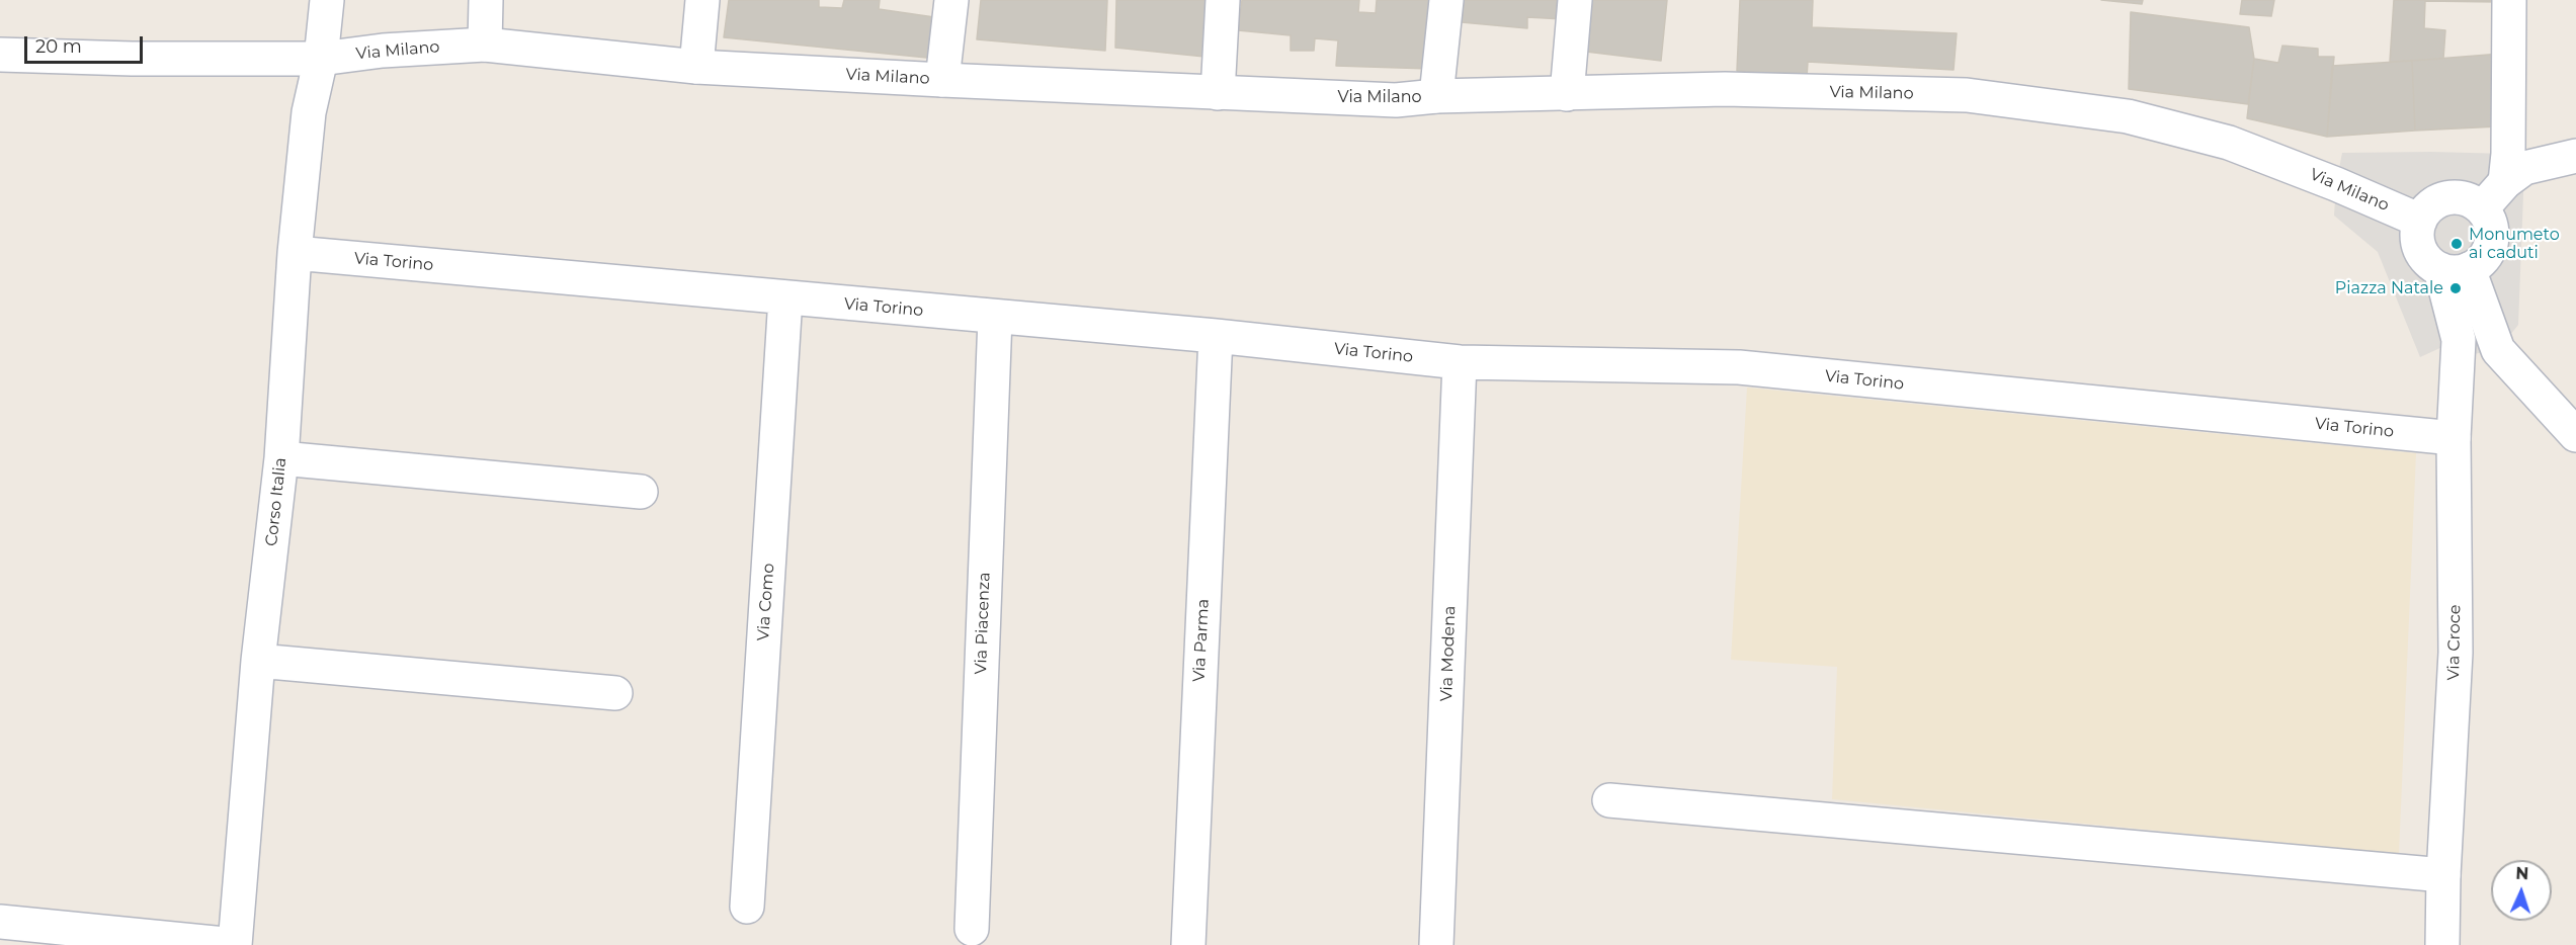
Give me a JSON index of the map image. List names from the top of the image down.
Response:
{
  "streets": {
    "street": [
      "Via Milano",
      "Via Torino",
      "Corso Italia",
      "Via Como",
      "Via Piacenza",
      "Via Parma",
      "Via Croce",
      "Via Modena"
    ]
  },
  "crossings": [
    ["Via Milano", "Corso Italia"],
    ["Via Milano", "Via Croce"],
    ["Via Torino", "Corso Italia"],
    ["Via Torino", "Via Como"],
    ["Via Torino", "Via Piacenza"],
    ["Via Torino", "Via Parma"],
    ["Via Torino", "Via Croce"],
    ["Via Torino", "Via Modena"]
  ],
  "places": ["Monumeto ai caduti", "Piazza Natale"],
  "scale_bar": "20 m",
  "north": "top"
}
